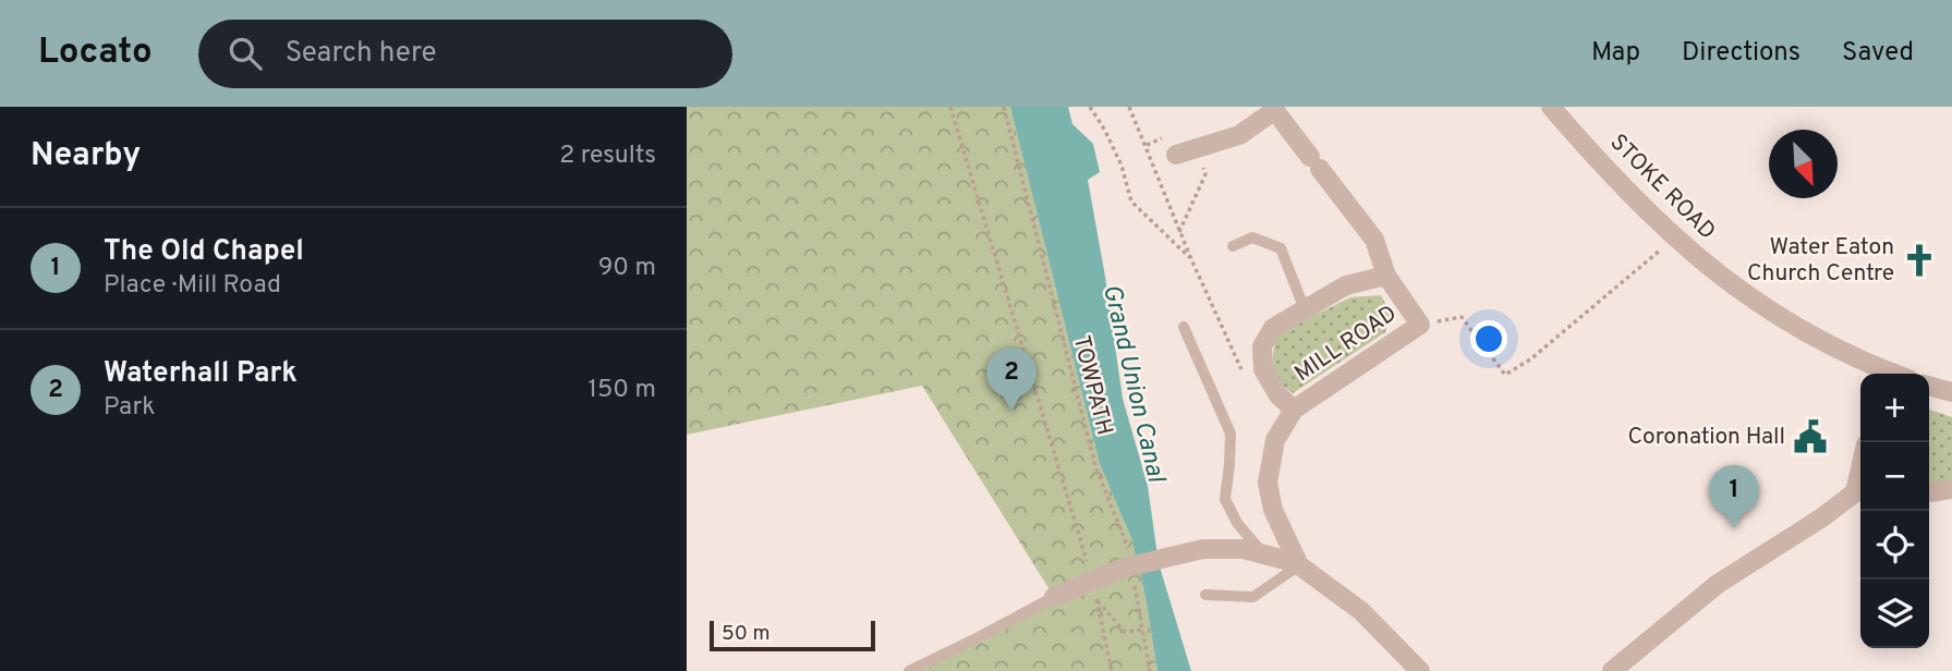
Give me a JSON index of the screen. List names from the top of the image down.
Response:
{
  "streets": {
    "street": ["STOKE ROAD", "MILL ROAD"],
    "path": ["TOWPATH"]
  },
  "water": ["Grand Union Canal"],
  "places": {
    "church": ["Water Eaton Church Centre"],
    "public building": ["Coronation Hall"]
  },
  "scale_bar": "50 m",
  "north": "bottom right",
  "page": {
    "header": "Locato",
    "search": "Search here",
    "nav": ["Map", "Directions", "Saved"],
    "heading": ["Nearby", "2 results"],
    "list": [
      {
        "mark": "1",
        "name": "The Old Chapel",
        "note": "Place · Mill Road",
        "value": "90 m"
      },
      {
        "mark": "2",
        "name": "Waterhall Park",
        "note": "Park",
        "value": "150 m"
      }
    ],
    "pins": ["2", "1"],
    "map_buttons": ["+", "−"],
    "scale": "50 m"
  }
}
